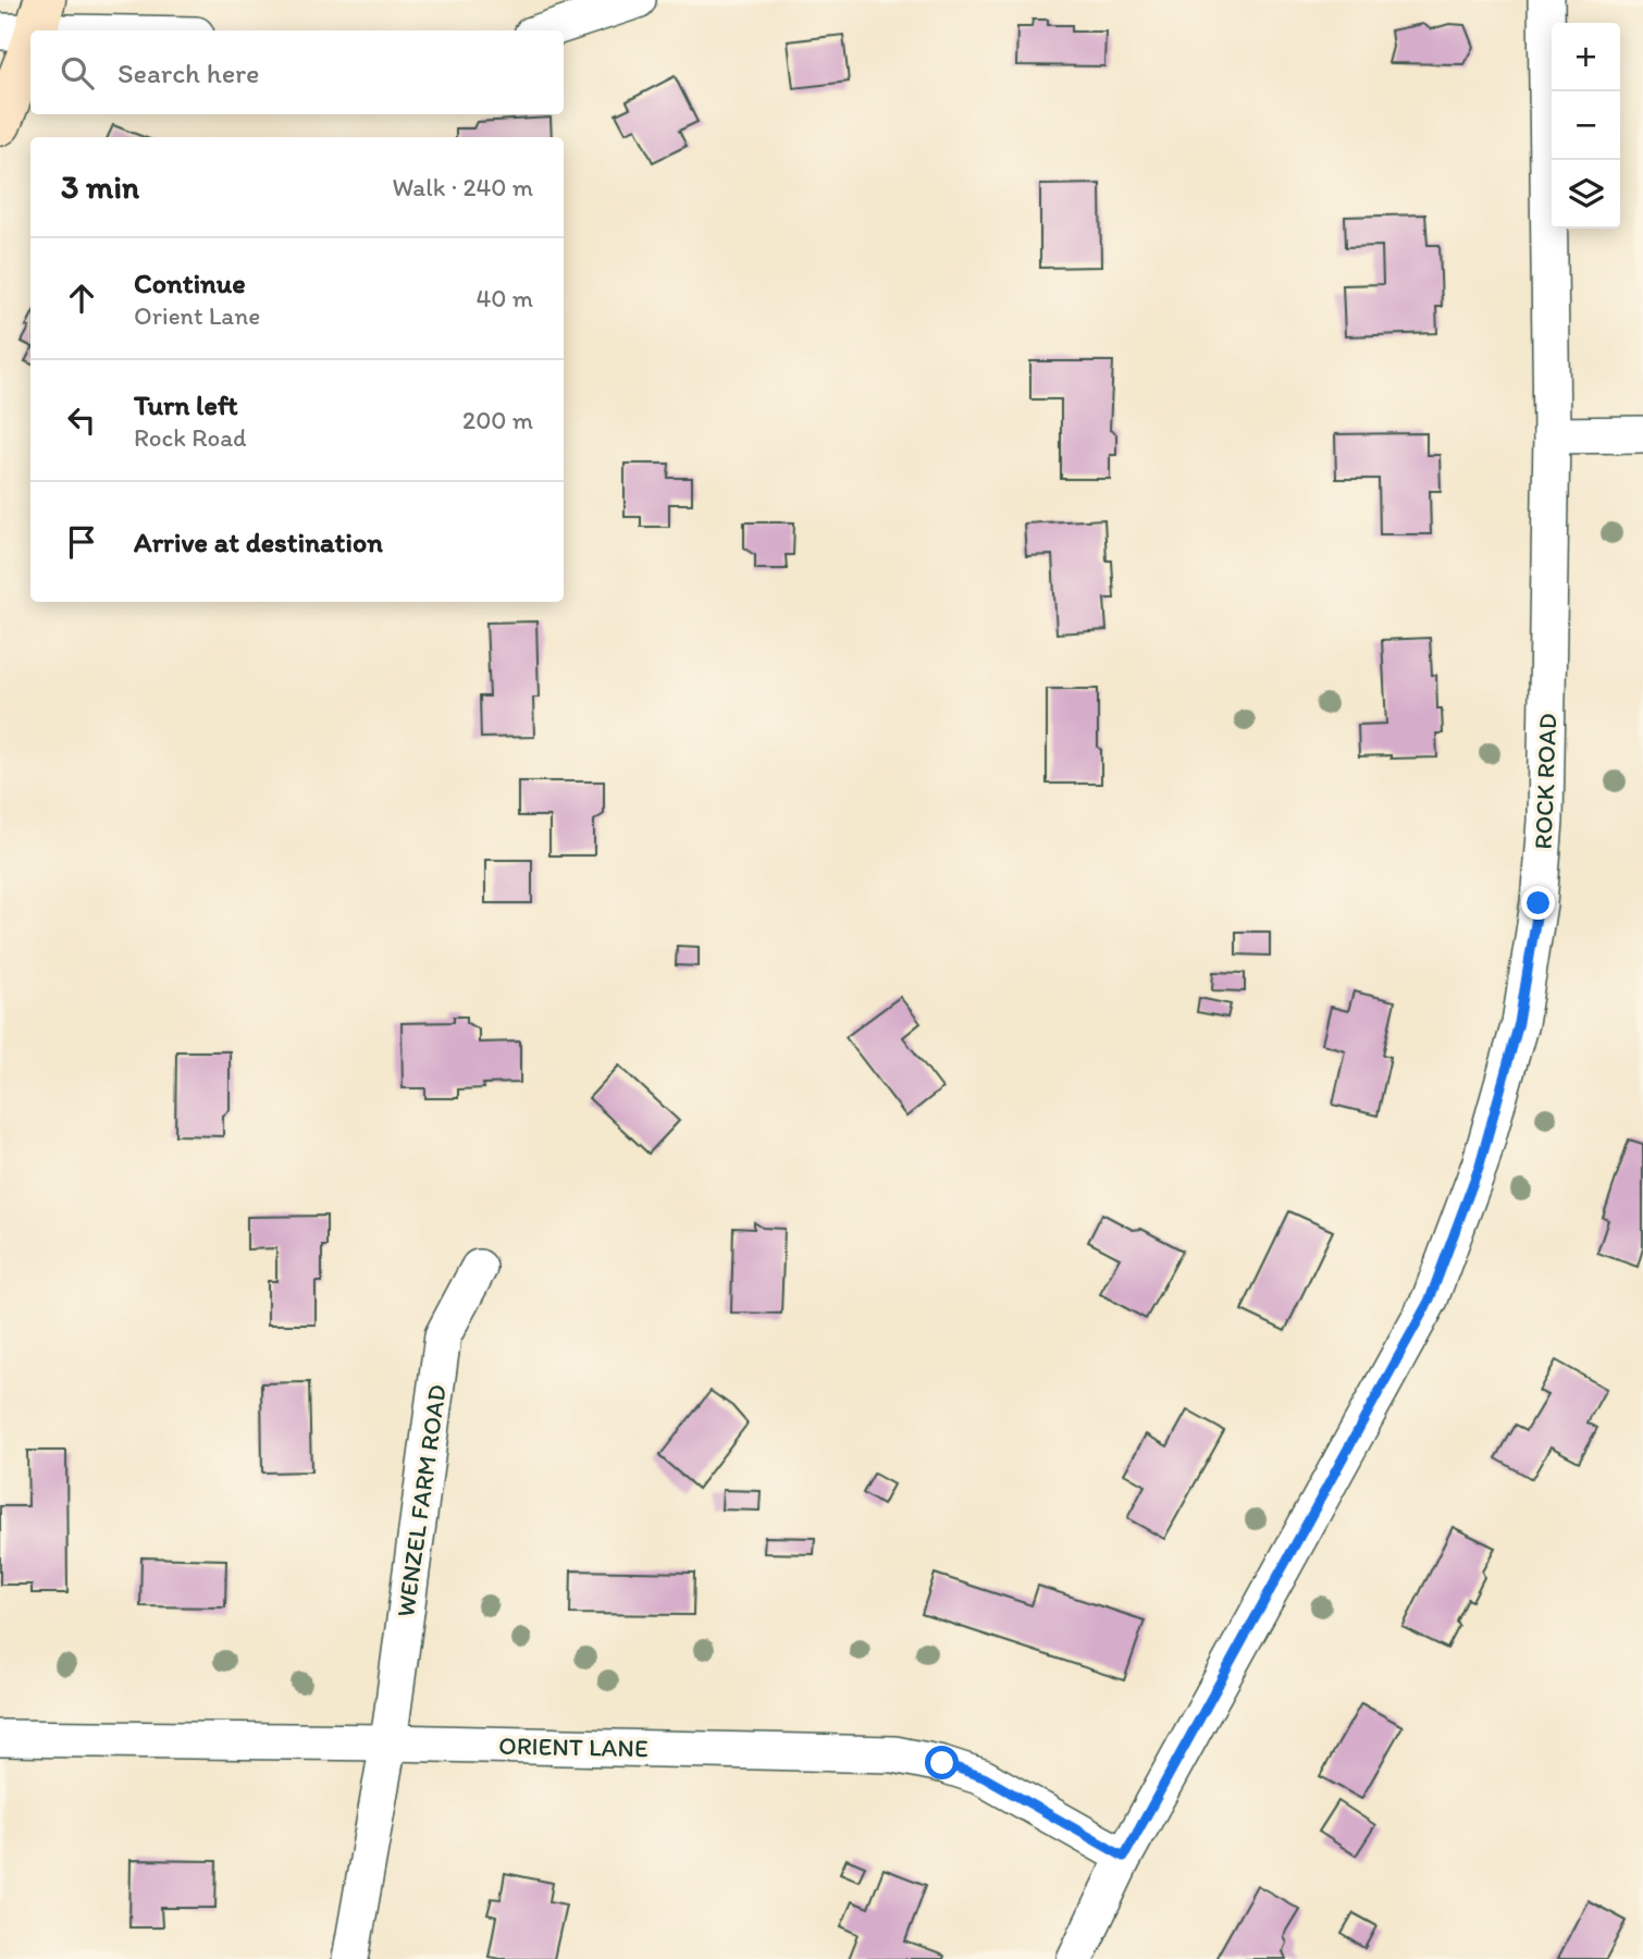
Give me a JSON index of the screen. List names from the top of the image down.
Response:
{
  "streets": {
    "street": ["ROCK ROAD", "WENZEL FARM ROAD", "ORIENT LANE"]
  },
  "crossings": [
    ["ROCK ROAD", "ORIENT LANE"],
    ["WENZEL FARM ROAD", "ORIENT LANE"]
  ],
  "page": {
    "map_buttons": ["+", "−"],
    "search": "Search here",
    "heading": ["3 min", "Walk · 240 m"],
    "list": [
      ["Continue", "Orient Lane", "40 m"],
      ["Turn left", "Rock Road", "200 m"],
      "Arrive at destination"
    ]
  }
}
